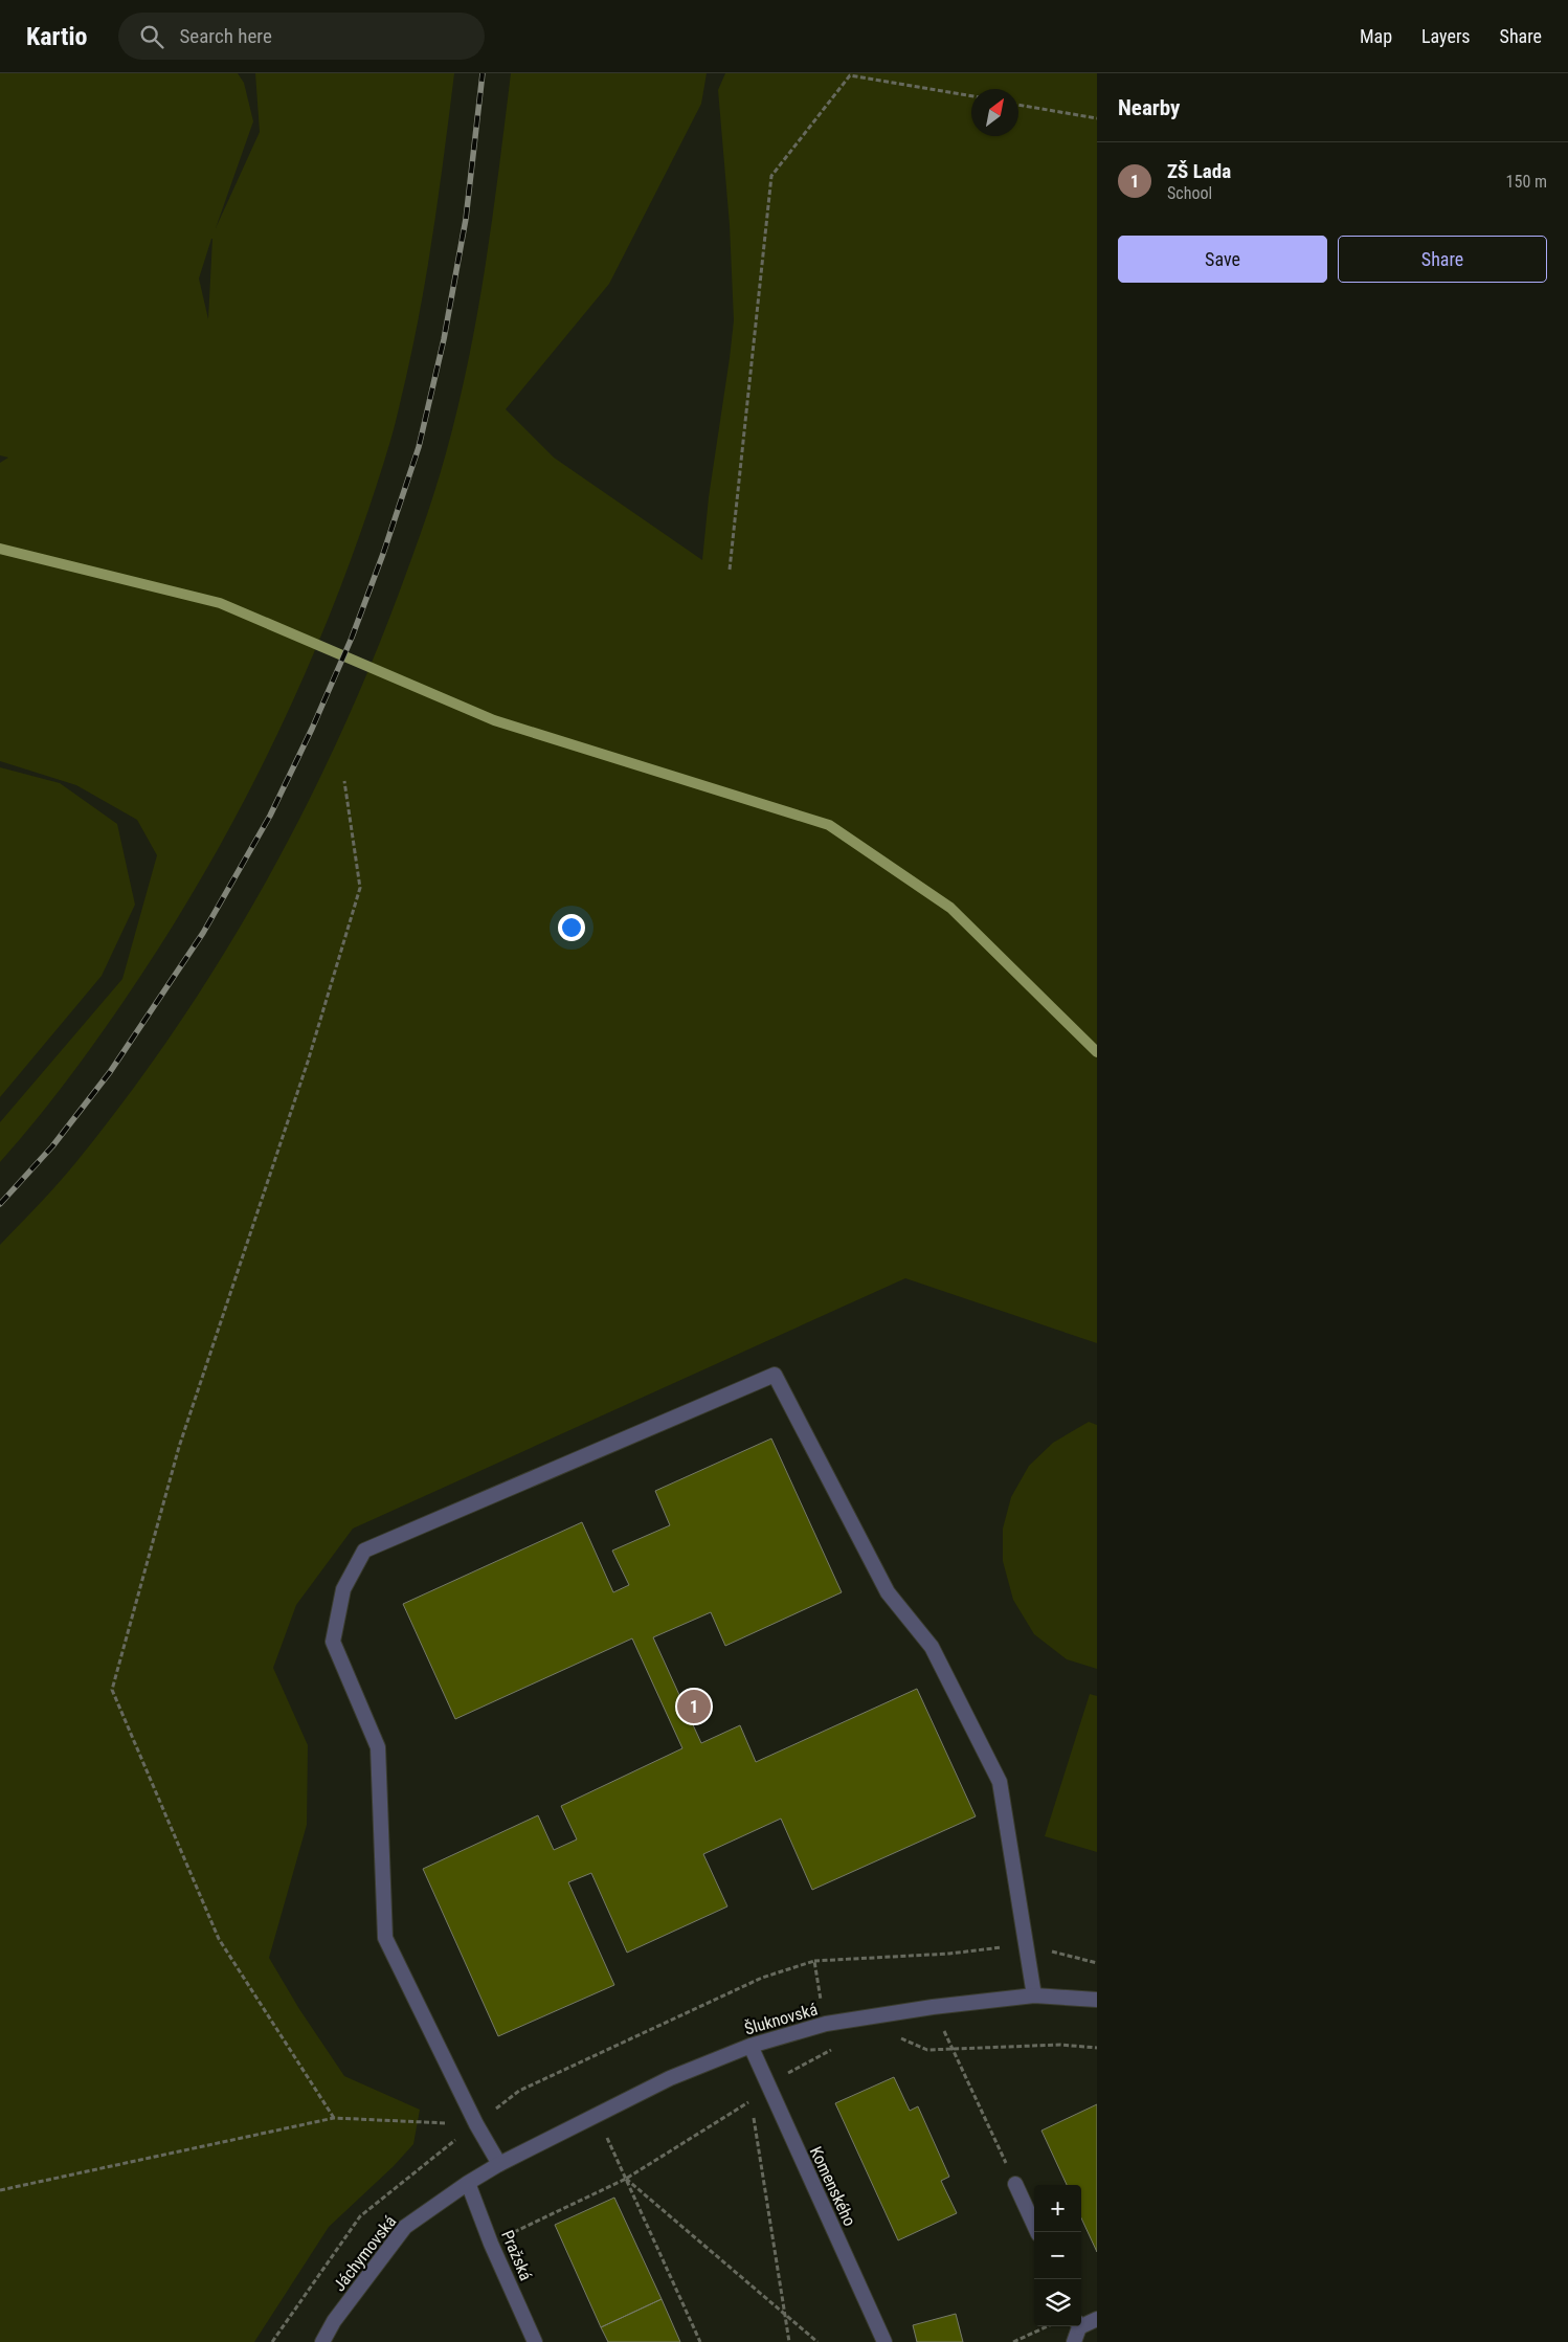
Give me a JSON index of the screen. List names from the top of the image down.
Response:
{
  "streets": {
    "street": [
      "Šluknovská",
      "Komenského",
      "Jáchymovská",
      "Pražská"
    ]
  },
  "crossings": [
    ["Šluknovská", "Komenského"],
    ["Šluknovská", "Jáchymovská"],
    ["Jáchymovská", "Pražská"]
  ],
  "north": "top right",
  "page": {
    "header": "Kartio",
    "search": "Search here",
    "nav": ["Map", "Layers", "Share"],
    "heading": "Nearby",
    "list": [
      {
        "mark": "1",
        "name": "ZŠ Lada",
        "note": "School",
        "value": "150 m"
      }
    ],
    "buttons": ["Save", "Share"],
    "pins": "1",
    "map_buttons": ["+", "−"]
  }
}
